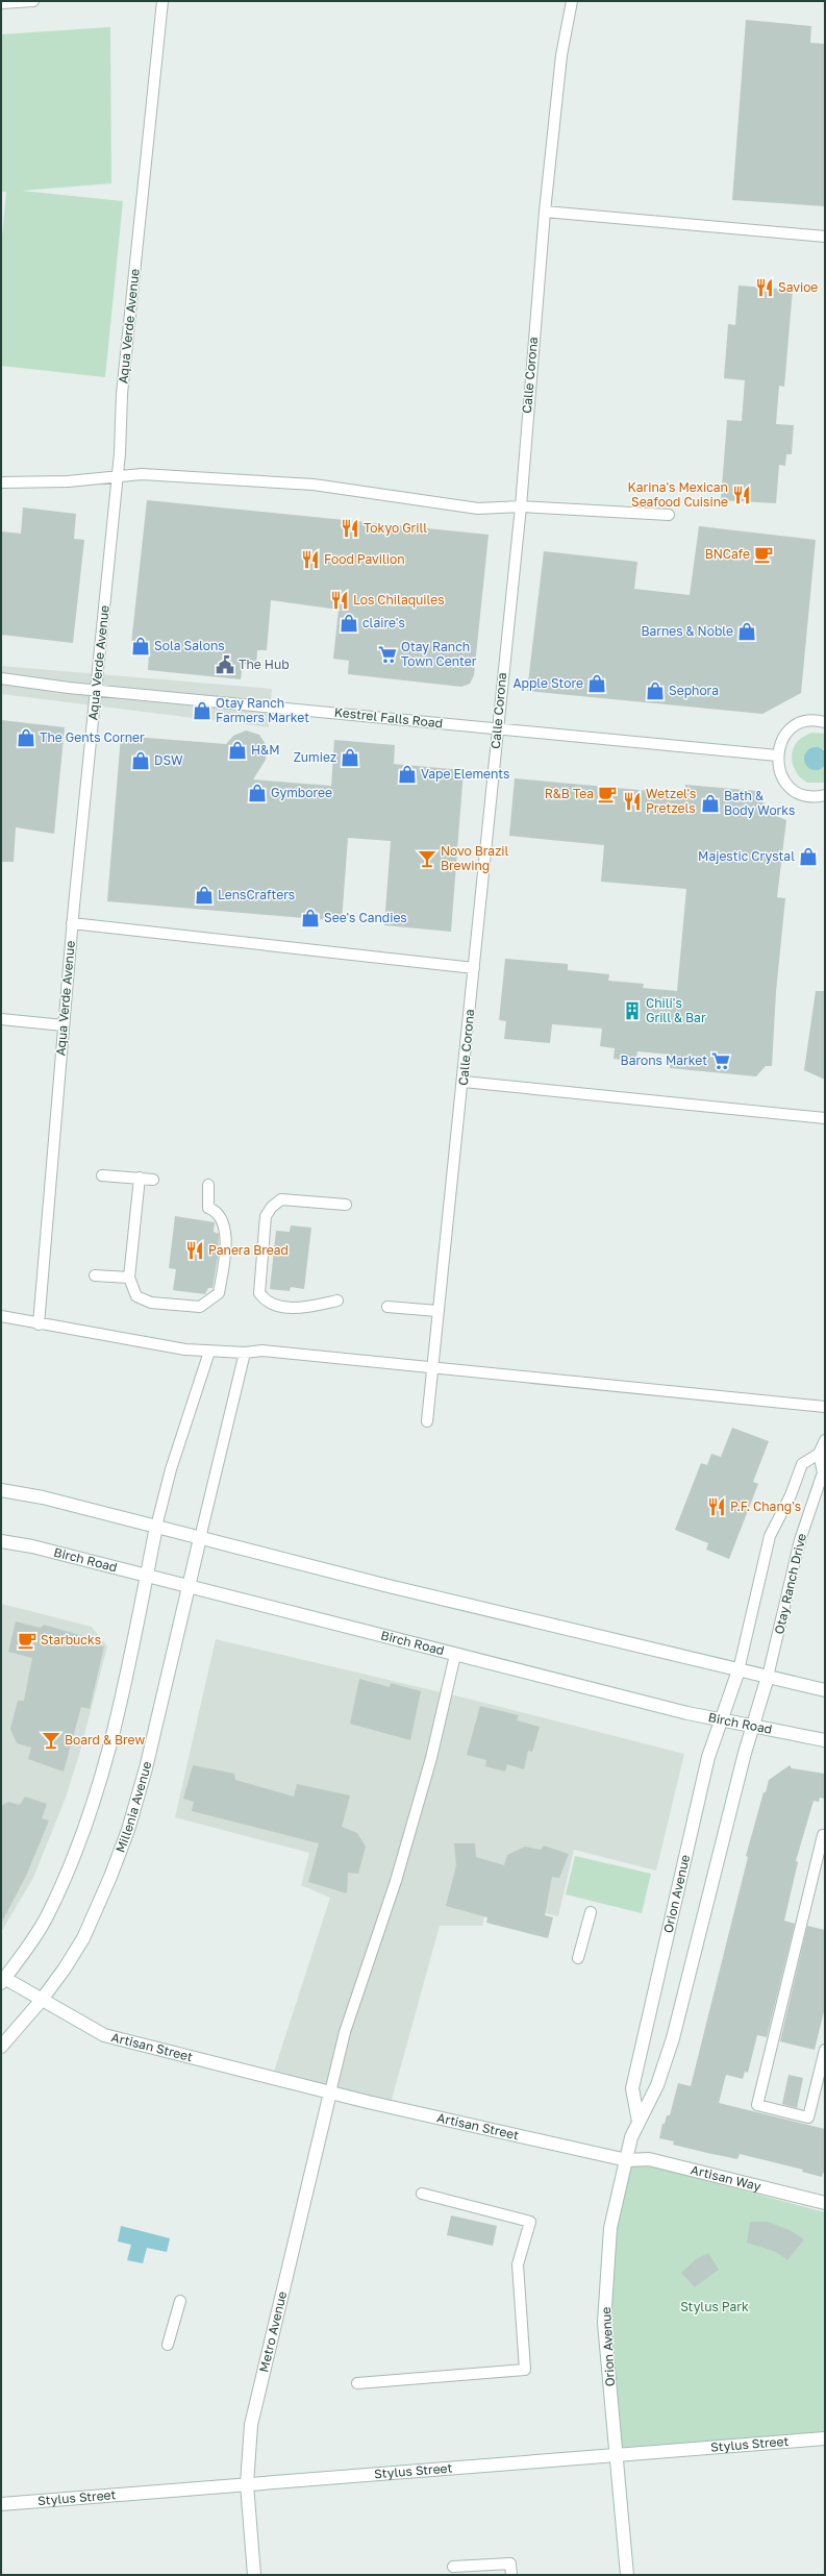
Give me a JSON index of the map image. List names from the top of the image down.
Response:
{
  "streets": {
    "street": [
      "Birch Road",
      "Millenia Avenue",
      "Orion Avenue",
      "Artisan Street",
      "Artisan Way",
      "Metro Avenue",
      "Stylus Street"
    ],
    "lane": [
      "Aqua Verde Avenue",
      "Calle Corona",
      "Kestrel Falls Road",
      "Otay Ranch Drive"
    ]
  },
  "crossings": [
    ["Aqua Verde Avenue", "Kestrel Falls Road"],
    ["Calle Corona", "Kestrel Falls Road"],
    ["Birch Road", "Millenia Avenue"],
    ["Birch Road", "Orion Avenue"],
    ["Otay Ranch Drive", "Orion Avenue"],
    ["Millenia Avenue", "Artisan Street"],
    ["Orion Avenue", "Artisan Street"],
    ["Orion Avenue", "Artisan Way"],
    ["Orion Avenue", "Stylus Street"],
    ["Artisan Street", "Artisan Way"],
    ["Artisan Street", "Metro Avenue"],
    ["Metro Avenue", "Stylus Street"]
  ],
  "parks": ["Stylus Park"],
  "places": {
    "restaurant": [
      "Savioe",
      "Karina's Mexican Seafood Cuisine",
      "Tokyo Grill",
      "Food Pavilion",
      "Los Chilaquiles",
      "Wetzel's Pretzels",
      "Panera Bread",
      "P.F. Chang's"
    ],
    "cafe": ["BNCafe", "R&B Tea", "Starbucks"],
    "shop": [
      "claire's",
      "Barnes & Noble",
      "Sola Salons",
      "Apple Store",
      "Sephora",
      "Otay Ranch Farmers Market",
      "The Gents Corner",
      "H&M",
      "Zumiez",
      "DSW",
      "Vape Elements",
      "Gymboree",
      "Bath & Body Works",
      "Majestic Crystal",
      "LensCrafters",
      "See's Candies"
    ],
    "supermarket": ["Otay Ranch Town Center", "Barons Market"],
    "public building": ["The Hub"],
    "bar": ["Novo Brazil Brewing", "Board & Brew"],
    "building": ["Chili's Grill & Bar"]
  }
}
